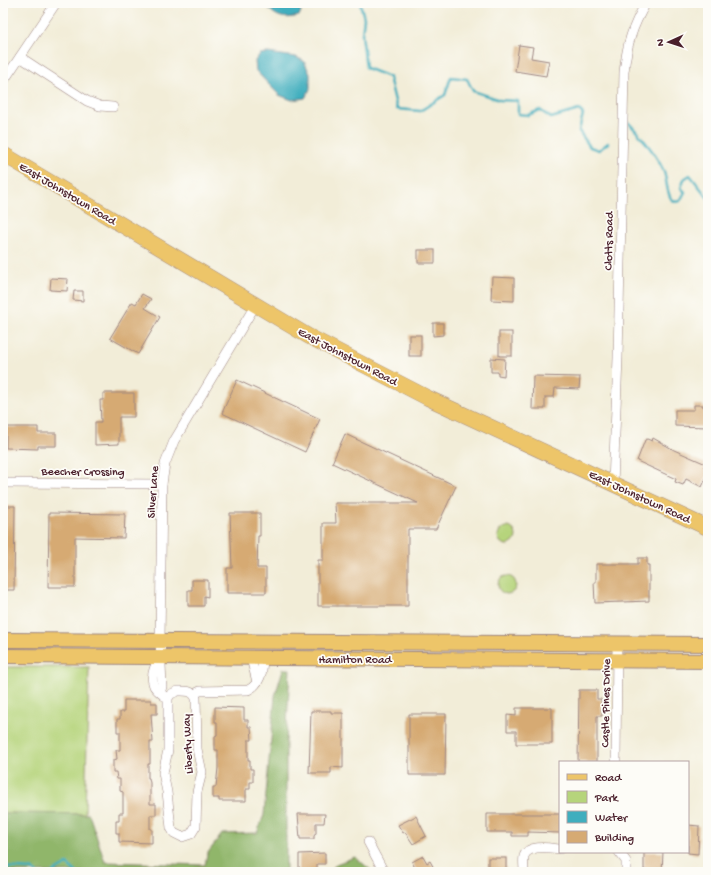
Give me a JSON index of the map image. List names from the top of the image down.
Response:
{
  "streets": {
    "highway": ["East Johnstown Road"],
    "main road": ["Hamilton Road"],
    "street": [
      "Clotts Road",
      "Beecher Crossing",
      "Silver Lane",
      "Castle Pines Drive",
      "Liberty Way"
    ]
  },
  "crossings": [
    ["East Johnstown Road", "Clotts Road"],
    ["East Johnstown Road", "Silver Lane"],
    ["Beecher Crossing", "Silver Lane"],
    ["Silver Lane", "Hamilton Road"],
    ["Hamilton Road", "Castle Pines Drive"]
  ],
  "legend": [
    "Road",
    "Park",
    "Water",
    "Building"
  ],
  "north": "left"
}
